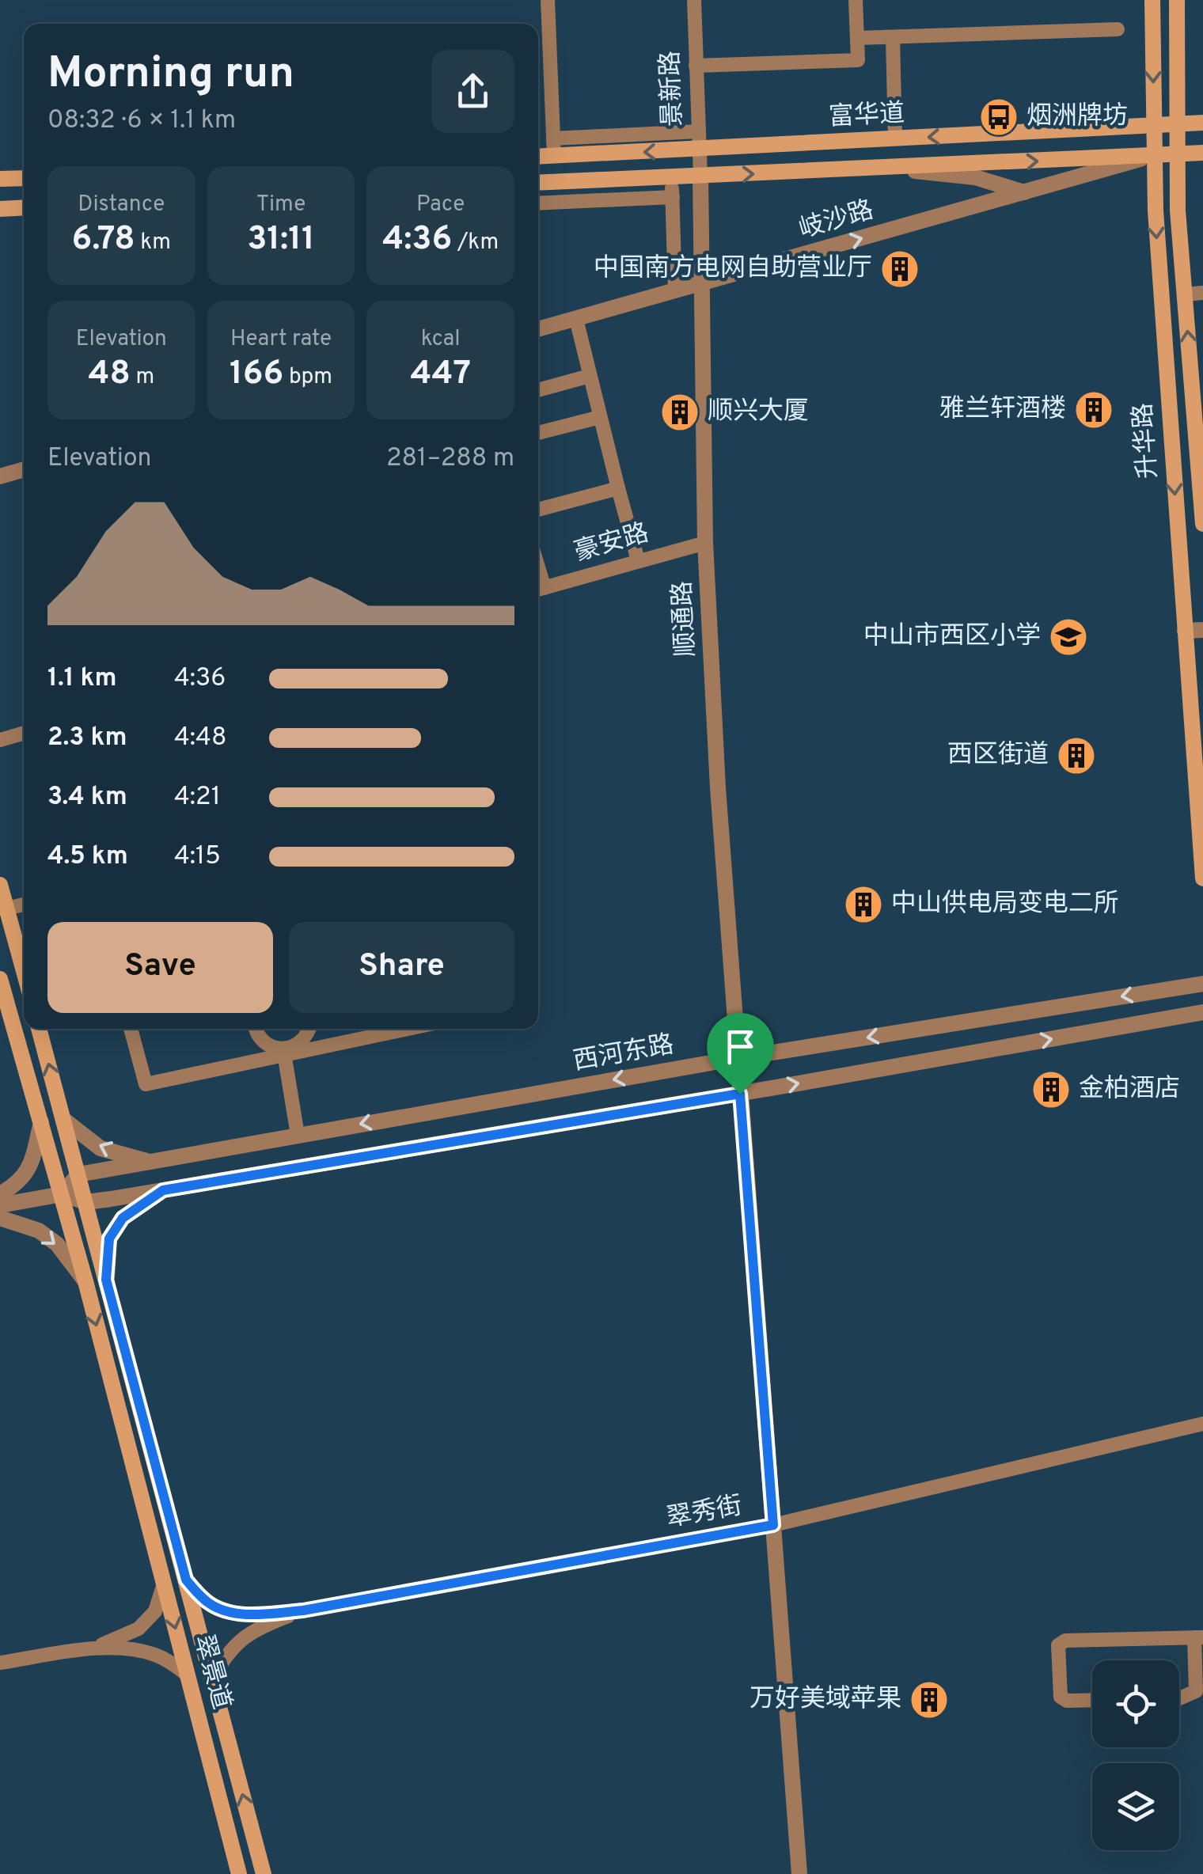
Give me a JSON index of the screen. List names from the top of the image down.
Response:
{
  "streets": {
    "main road": ["富华道", "升华路", "翠景道"],
    "street": [
      "景新路",
      "岐沙路",
      "豪安路",
      "顺通路",
      "西河东路",
      "翠秀街"
    ]
  },
  "crossings": [
    ["景新路", "富华道"],
    ["景新路", "顺通路"],
    ["富华道", "岐沙路"],
    ["富华道", "升华路"],
    ["富华道", "顺通路"],
    ["岐沙路", "升华路"],
    ["岐沙路", "顺通路"],
    ["豪安路", "顺通路"],
    ["顺通路", "西河东路"],
    ["顺通路", "翠秀街"],
    ["西河东路", "翠景道"]
  ],
  "one_way": ["岐沙路"],
  "places": {
    "bus stop": ["烟洲牌坊"],
    "building": [
      "中国南方电网自助营业厅",
      "雅兰轩酒楼",
      "顺兴大厦",
      "西区街道",
      "中山供电局变电二所",
      "金柏酒店",
      "万好美域·苹果"
    ],
    "school or university": ["中山市西区小学"]
  },
  "page": {
    "heading": ["Morning run", "08:32 · 6 × 1.1 km"],
    "stats": [
      ["Distance", "6.78 km"],
      ["Time", "31:11"],
      ["Pace", "4:36 /km"],
      ["Elevation", "48 m"],
      ["Heart rate", "166 bpm"],
      ["kcal", "447"]
    ],
    "chart": ["Elevation", "281–288 m"],
    "list": [
      {
        "name": "1.1 km",
        "note": "4:36"
      },
      {
        "name": "2.3 km",
        "note": "4:48"
      },
      {
        "name": "3.4 km",
        "note": "4:21"
      },
      {
        "name": "4.5 km",
        "note": "4:15"
      }
    ],
    "buttons": ["Save", "Share"]
  }
}
